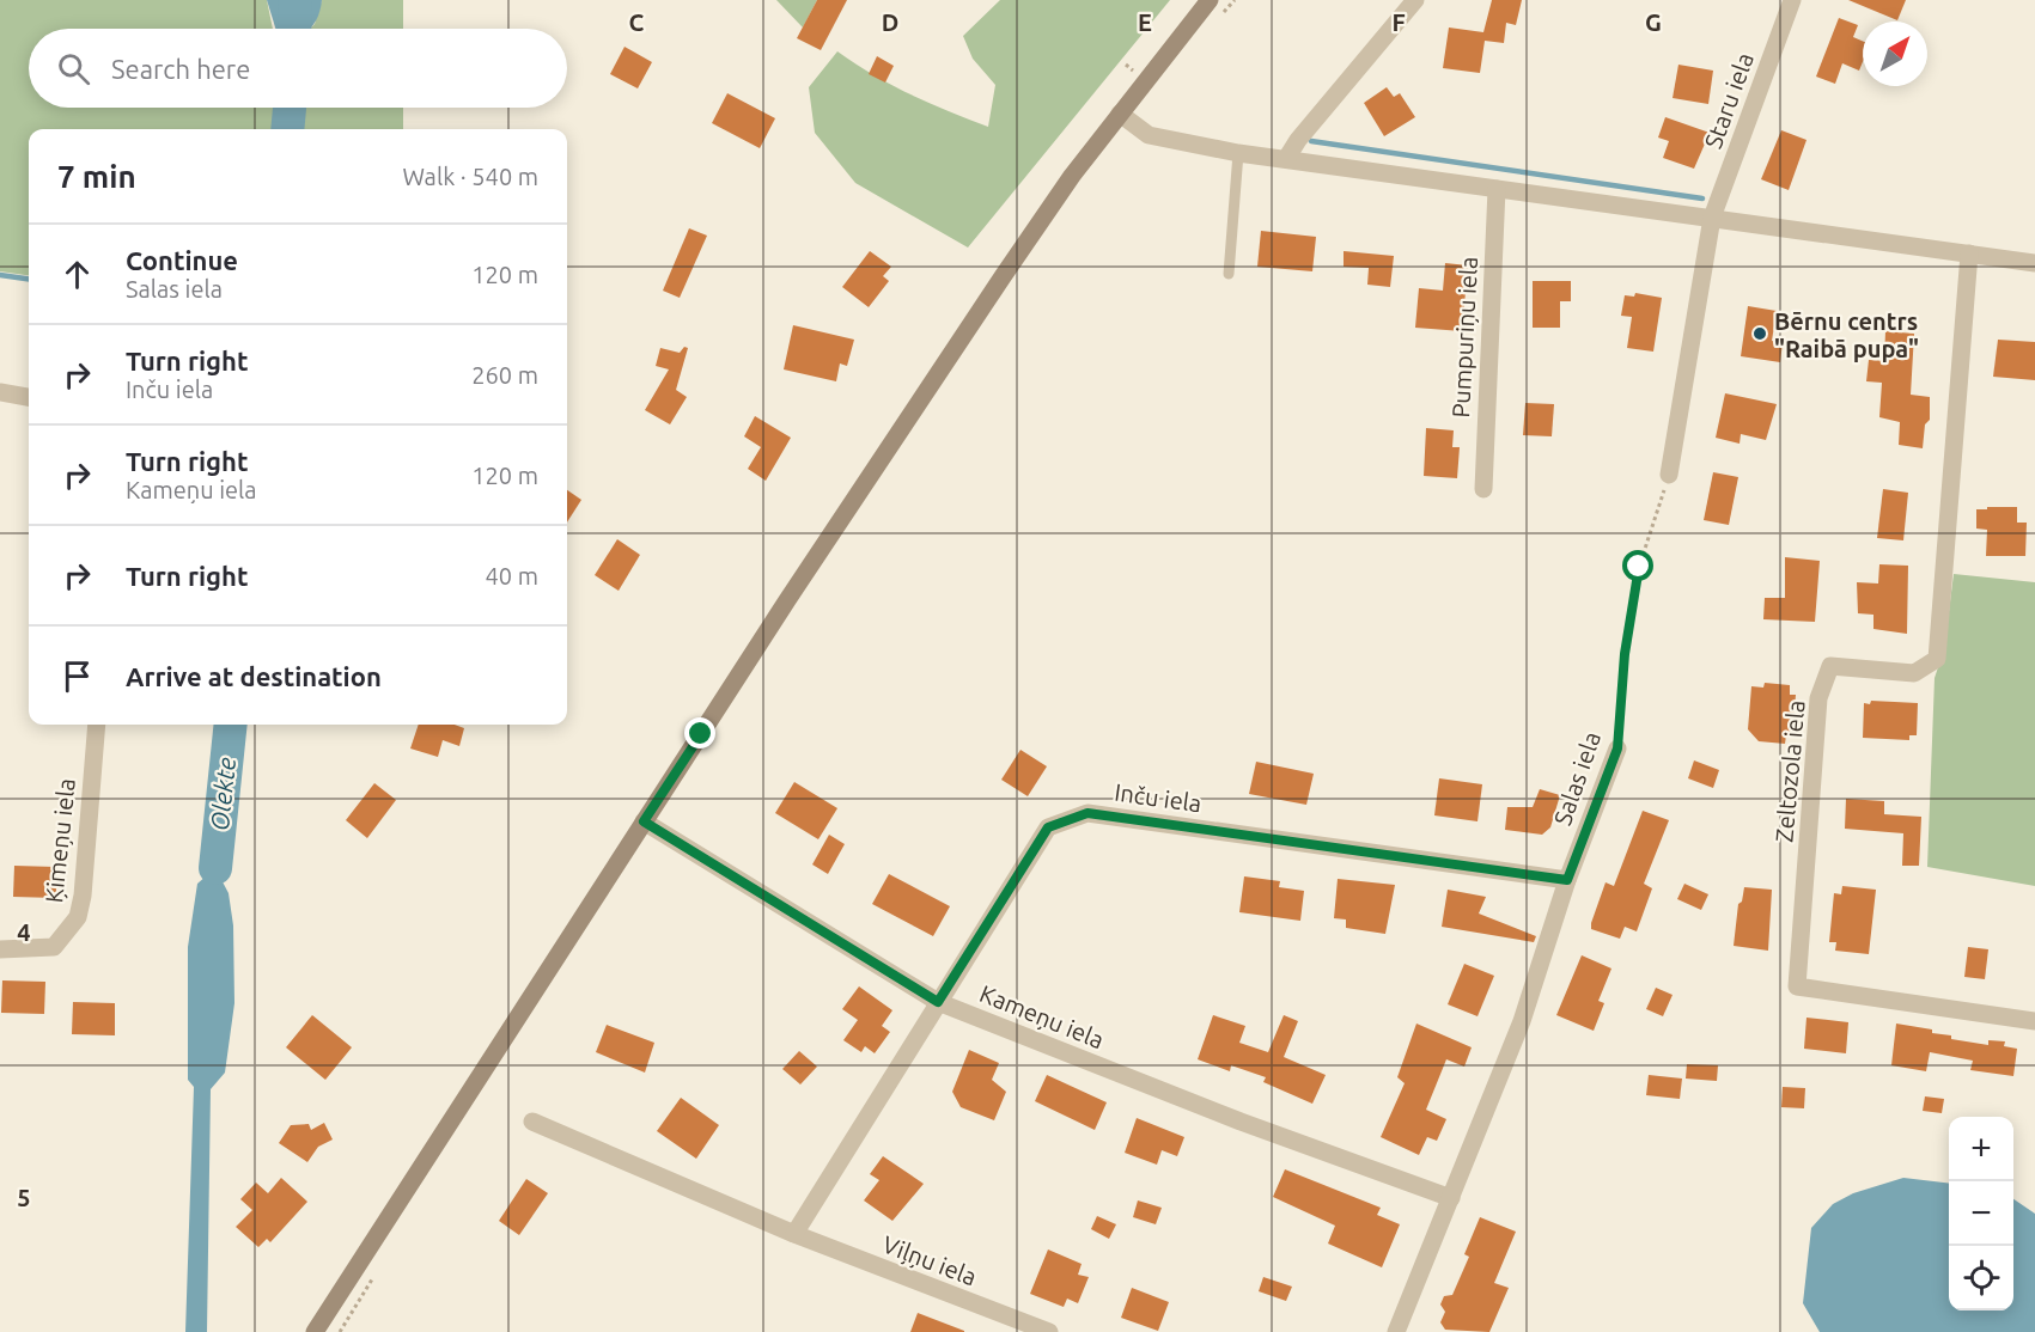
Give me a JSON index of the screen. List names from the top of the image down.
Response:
{
  "streets": {
    "street": [
      "Staru iela",
      "Pumpuriņu iela",
      "Zeltozola iela",
      "Salas iela",
      "Inču iela",
      "Ķimeņu iela",
      "Kameņu iela",
      "Viļņu iela"
    ]
  },
  "crossings": [
    ["Salas iela", "Inču iela"],
    ["Salas iela", "Kameņu iela"],
    ["Inču iela", "Kameņu iela"],
    ["Inču iela", "Viļņu iela"]
  ],
  "water": ["Olekte"],
  "places": ["Bērnu centrs \"Raibā pupa\""],
  "north": "top right",
  "page": {
    "search": "Search here",
    "heading": ["7 min", "Walk · 540 m"],
    "list": [
      ["Continue", "Salas iela", "120 m"],
      ["Turn right", "Inču iela", "260 m"],
      ["Turn right", "Kameņu iela", "120 m"],
      ["Turn right", "40 m"],
      "Arrive at destination"
    ],
    "map_buttons": ["+", "−"]
  },
  "grid": {
    "columns": [
      "C",
      "D",
      "E",
      "F",
      "G"
    ],
    "rows": ["4", "5"]
  }
}
